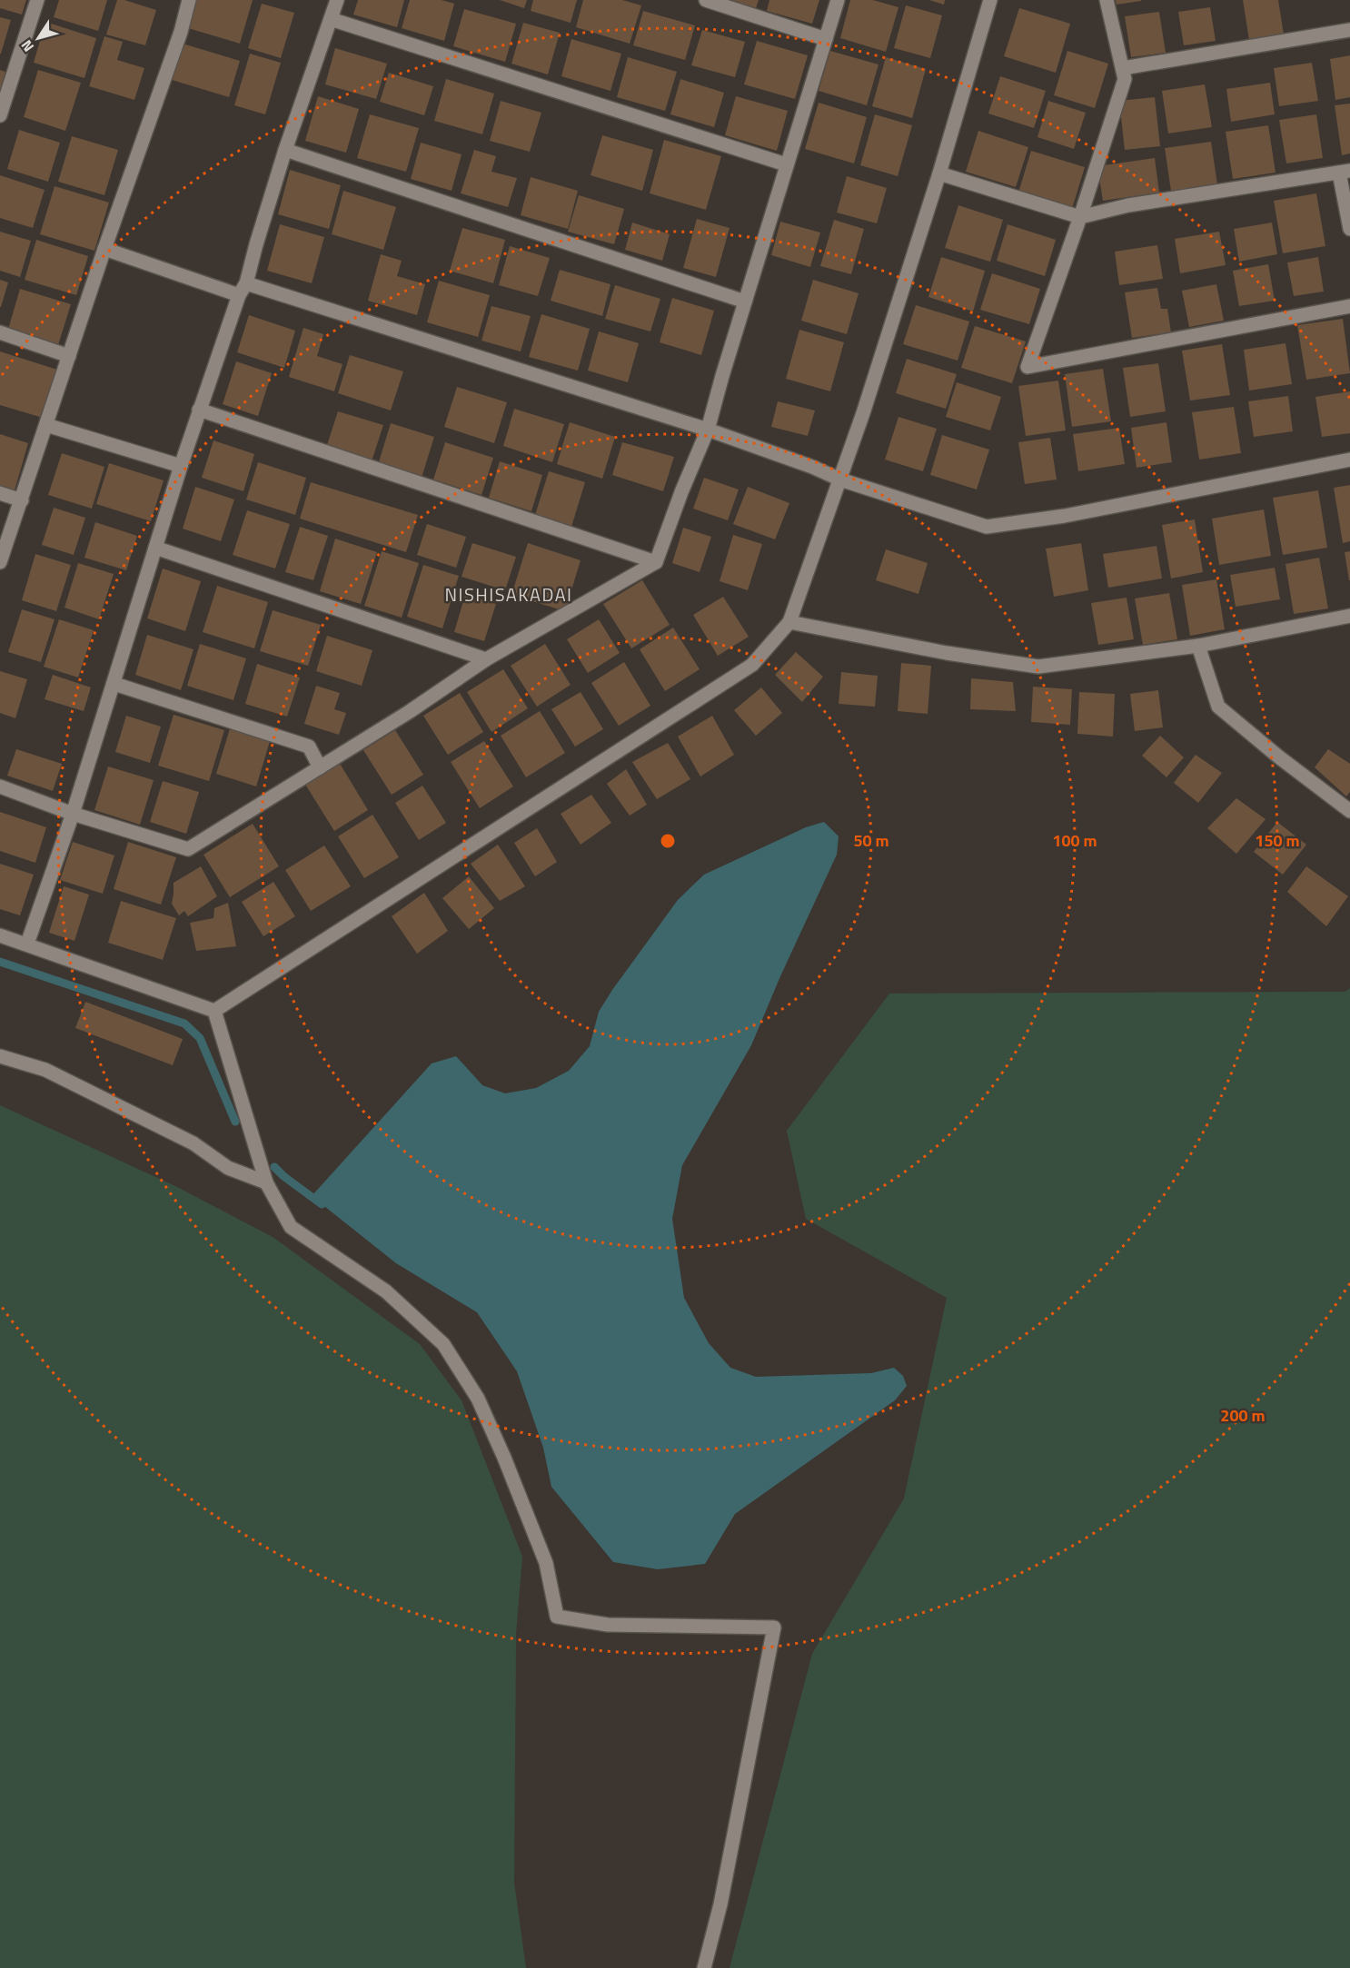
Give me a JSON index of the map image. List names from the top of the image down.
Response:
{
  "districts": ["NISHISAKADAI"],
  "north": "bottom left",
  "rings": [
    "50 m",
    "100 m",
    "150 m",
    "200 m"
  ]
}
